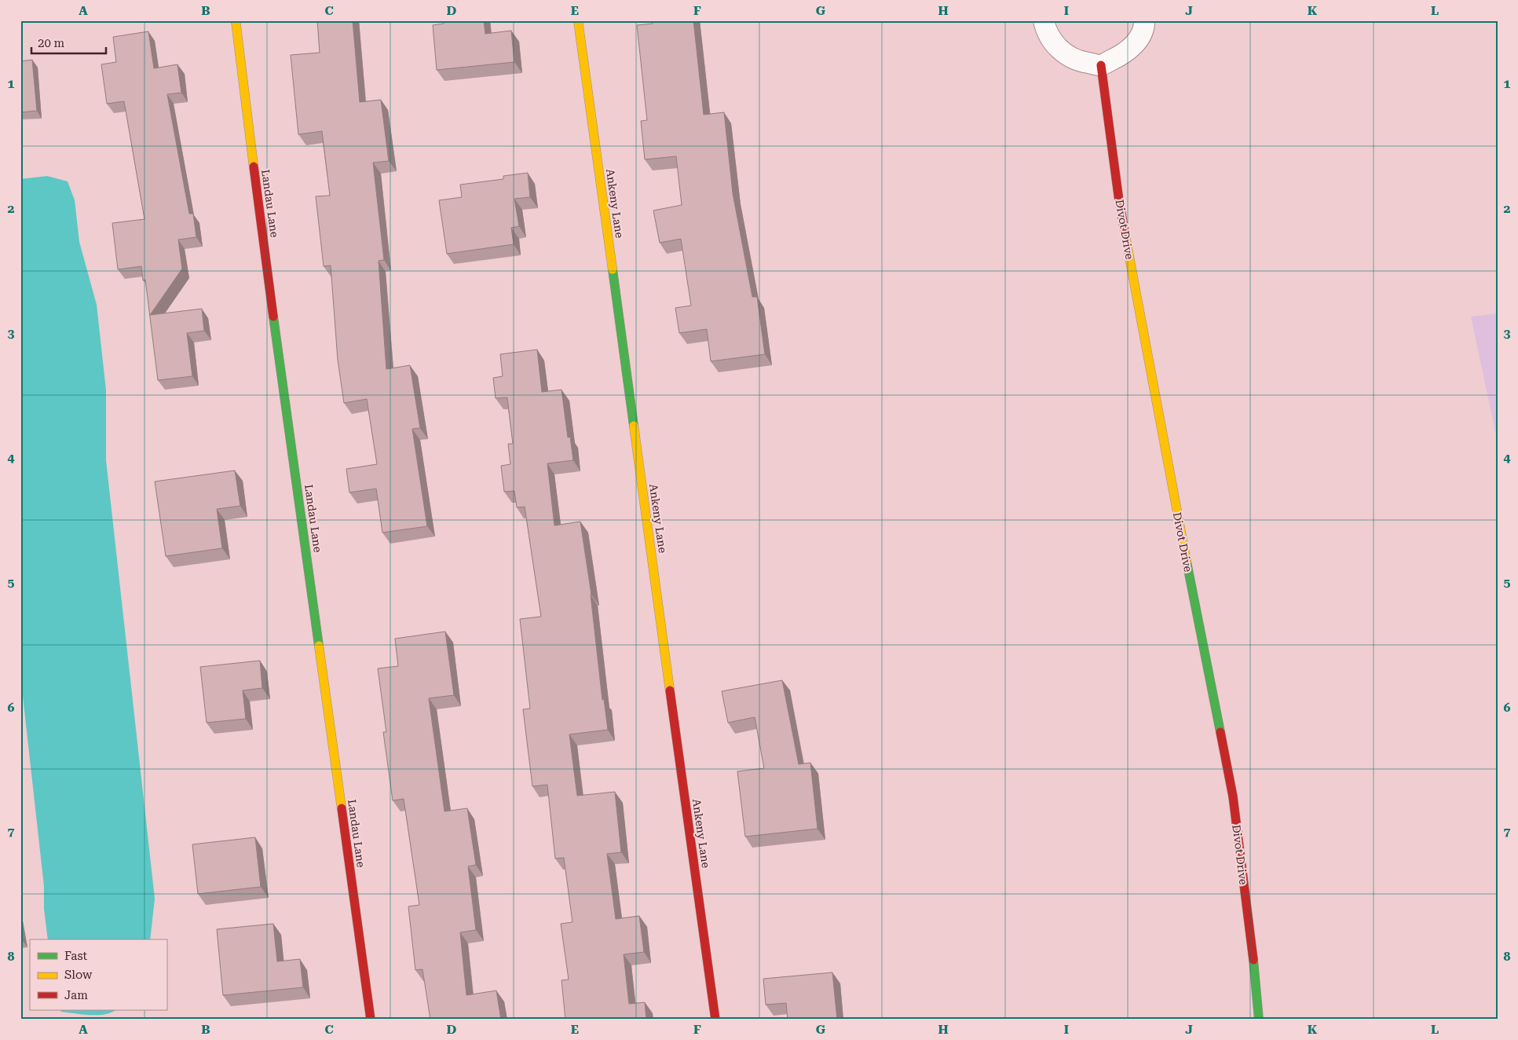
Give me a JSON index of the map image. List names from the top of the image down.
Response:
{
  "streets": {
    "street": ["Landau Lane", "Ankeny Lane", "Divot Drive"]
  },
  "legend": ["Fast", "Slow", "Jam"],
  "scale_bar": "20 m",
  "grid": {
    "columns": [
      "A",
      "B",
      "C",
      "D",
      "E",
      "F",
      "G",
      "H",
      "I",
      "J",
      "K",
      "L"
    ],
    "rows": [
      "1",
      "2",
      "3",
      "4",
      "5",
      "6",
      "7",
      "8"
    ]
  }
}
